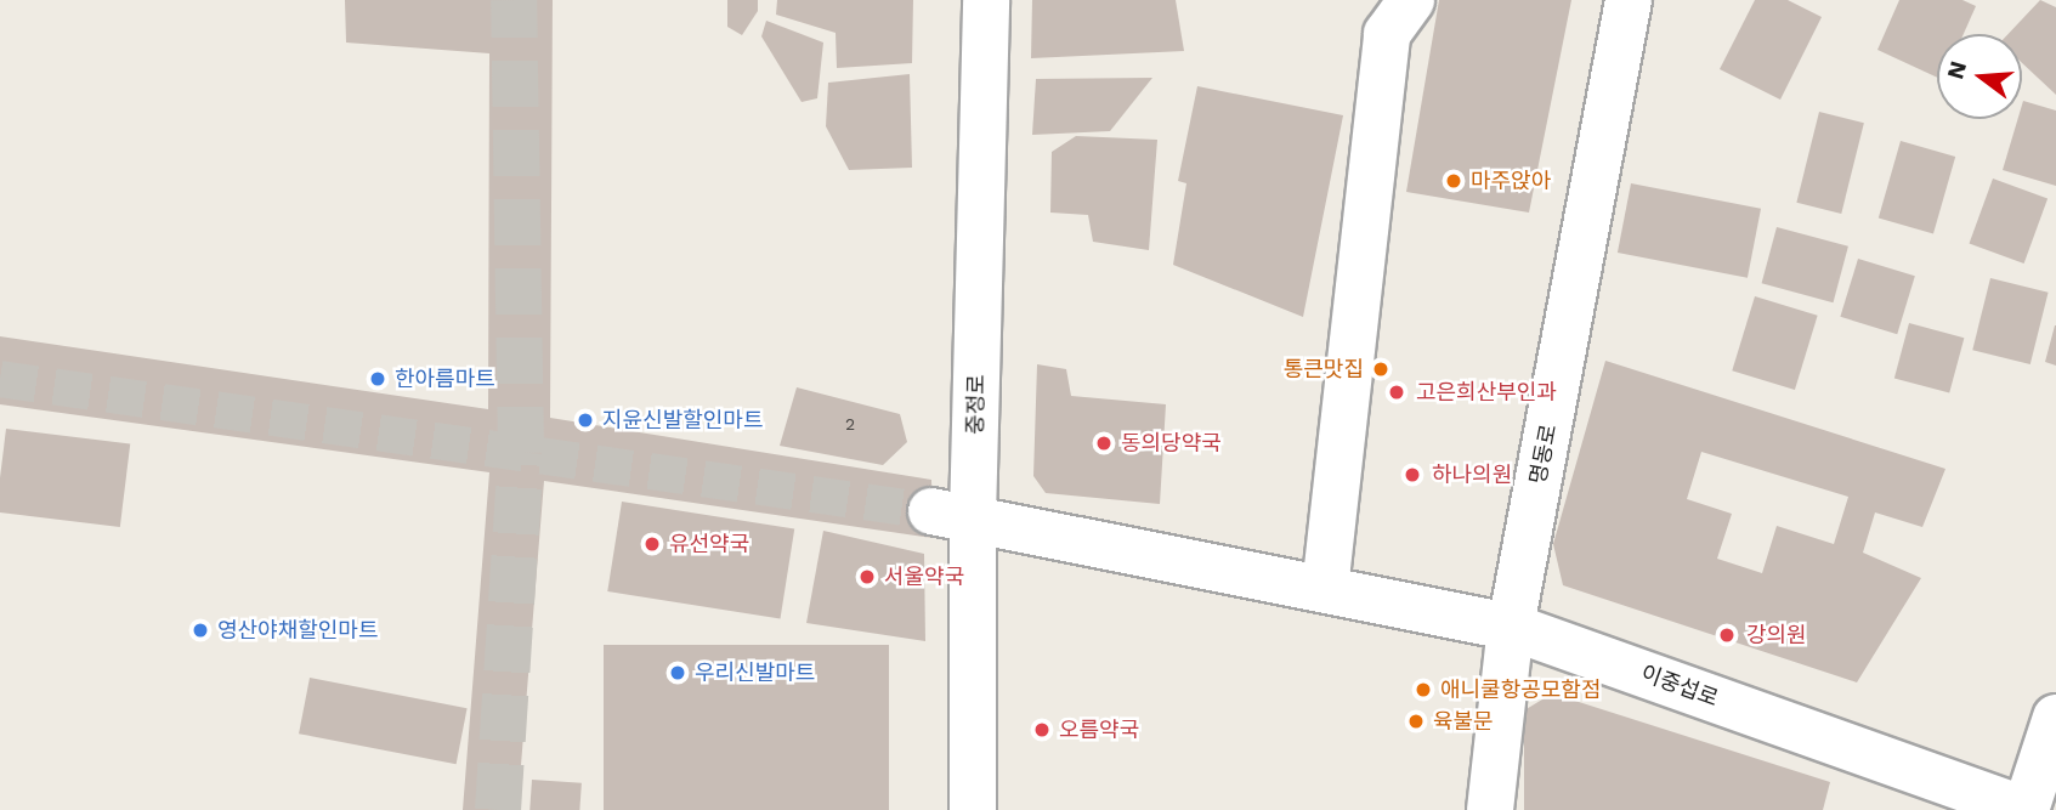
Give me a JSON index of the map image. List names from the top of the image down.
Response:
{
  "streets": {
    "street": ["중정로", "명동로", "이중섭로"]
  },
  "crossings": [
    ["중정로", "이중섭로"],
    ["명동로", "이중섭로"]
  ],
  "places": [
    "마주앉아",
    "통큰맛집",
    "한아름마트",
    "고은희산부인과",
    "지윤신발할인마트",
    "동의당약국",
    "하나의원",
    "유선약국",
    "서울약국",
    "영산야채할인마트",
    "강의원",
    "우리신발마트",
    "애니쿨항공모함점",
    "육불문",
    "오름약국"
  ],
  "house_numbers": ["2"],
  "north": "left"
}
